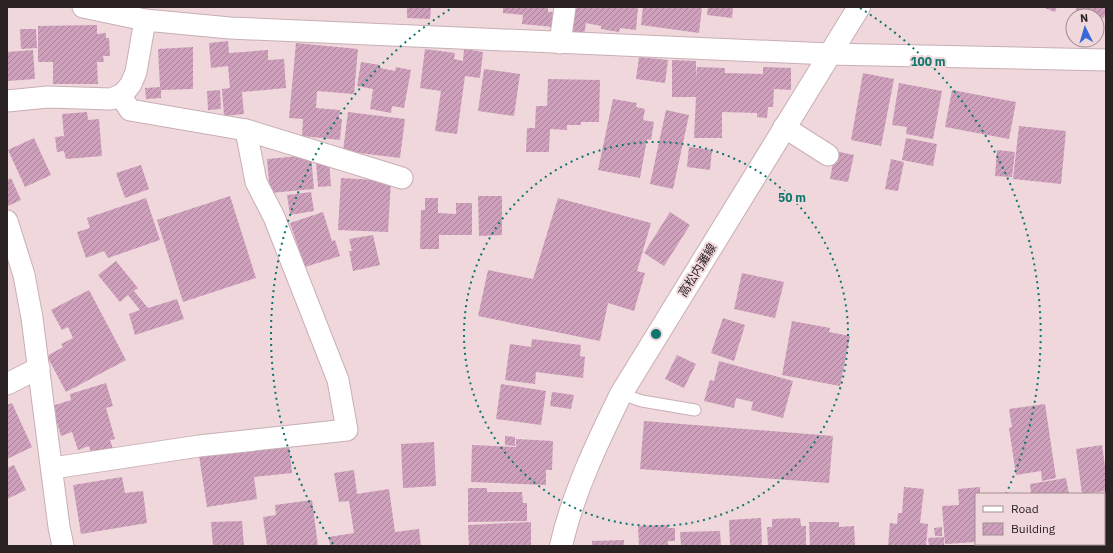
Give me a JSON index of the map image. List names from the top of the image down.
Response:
{
  "streets": {
    "main road": ["高松内灘線"]
  },
  "legend": ["Road", "Building"],
  "north": "top",
  "rings": ["100 m", "50 m"]
}
